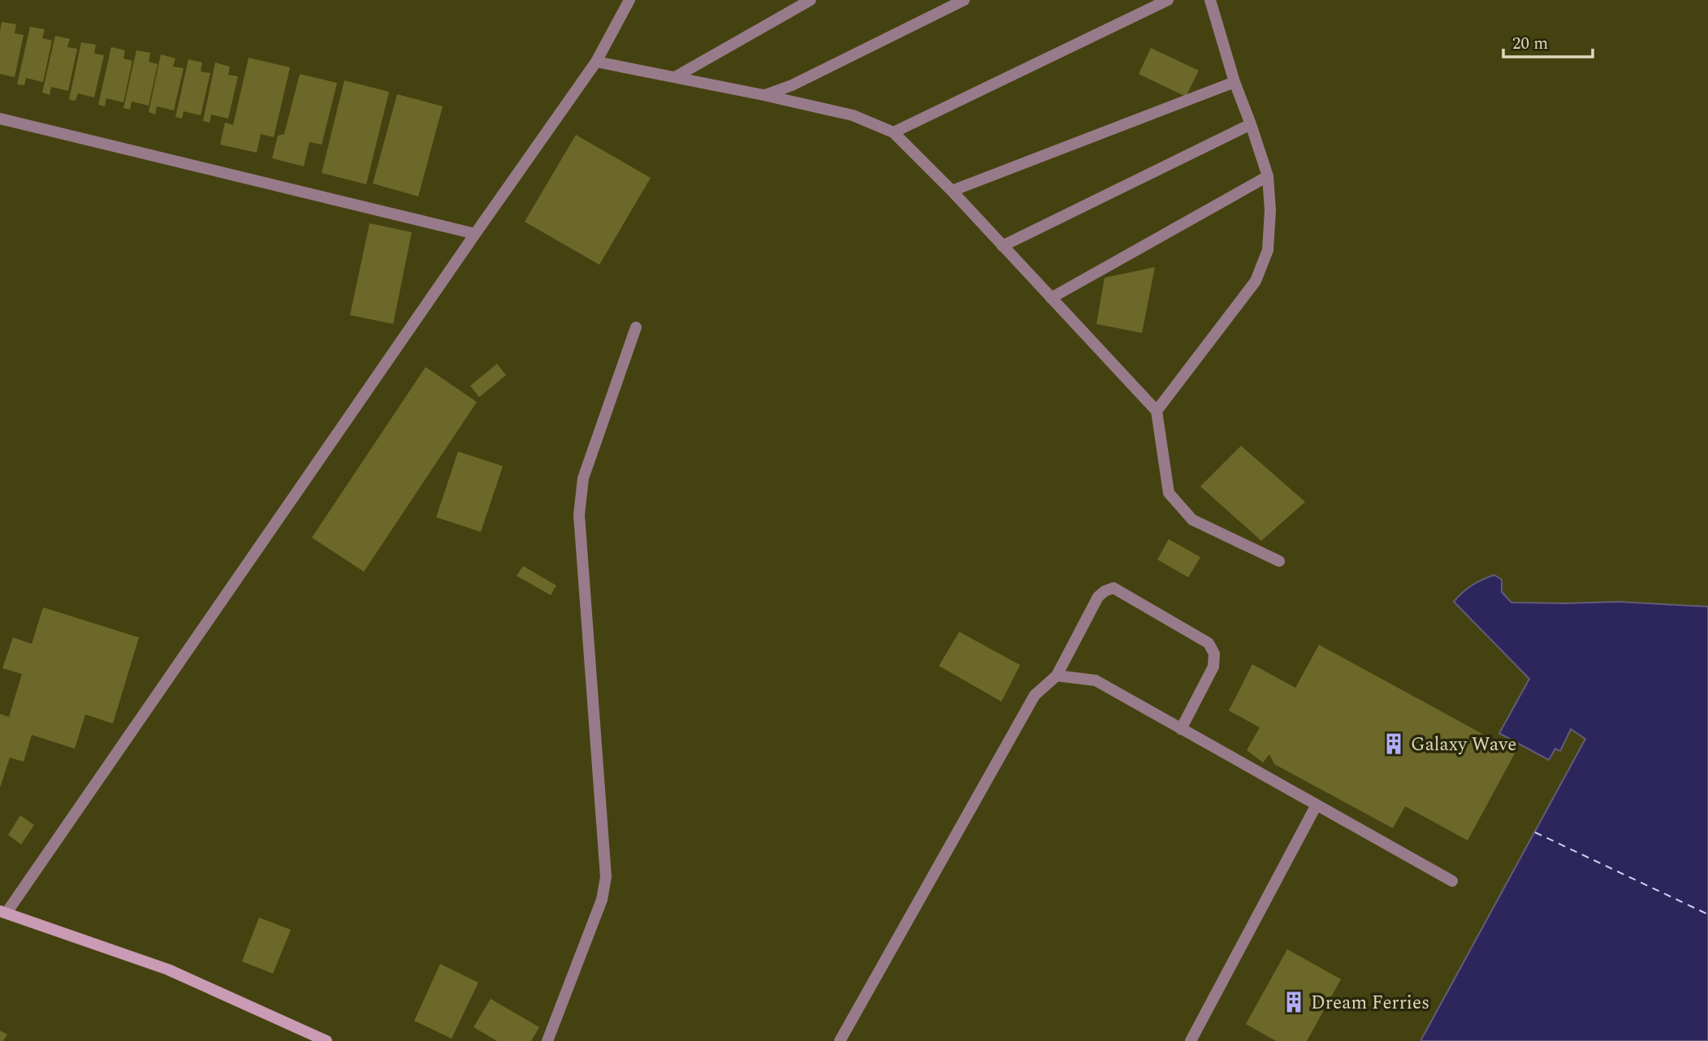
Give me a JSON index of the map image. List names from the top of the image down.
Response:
{
  "places": {
    "building": ["Galaxy Wave", "Dream Ferries"]
  },
  "scale_bar": "20 m"
}
